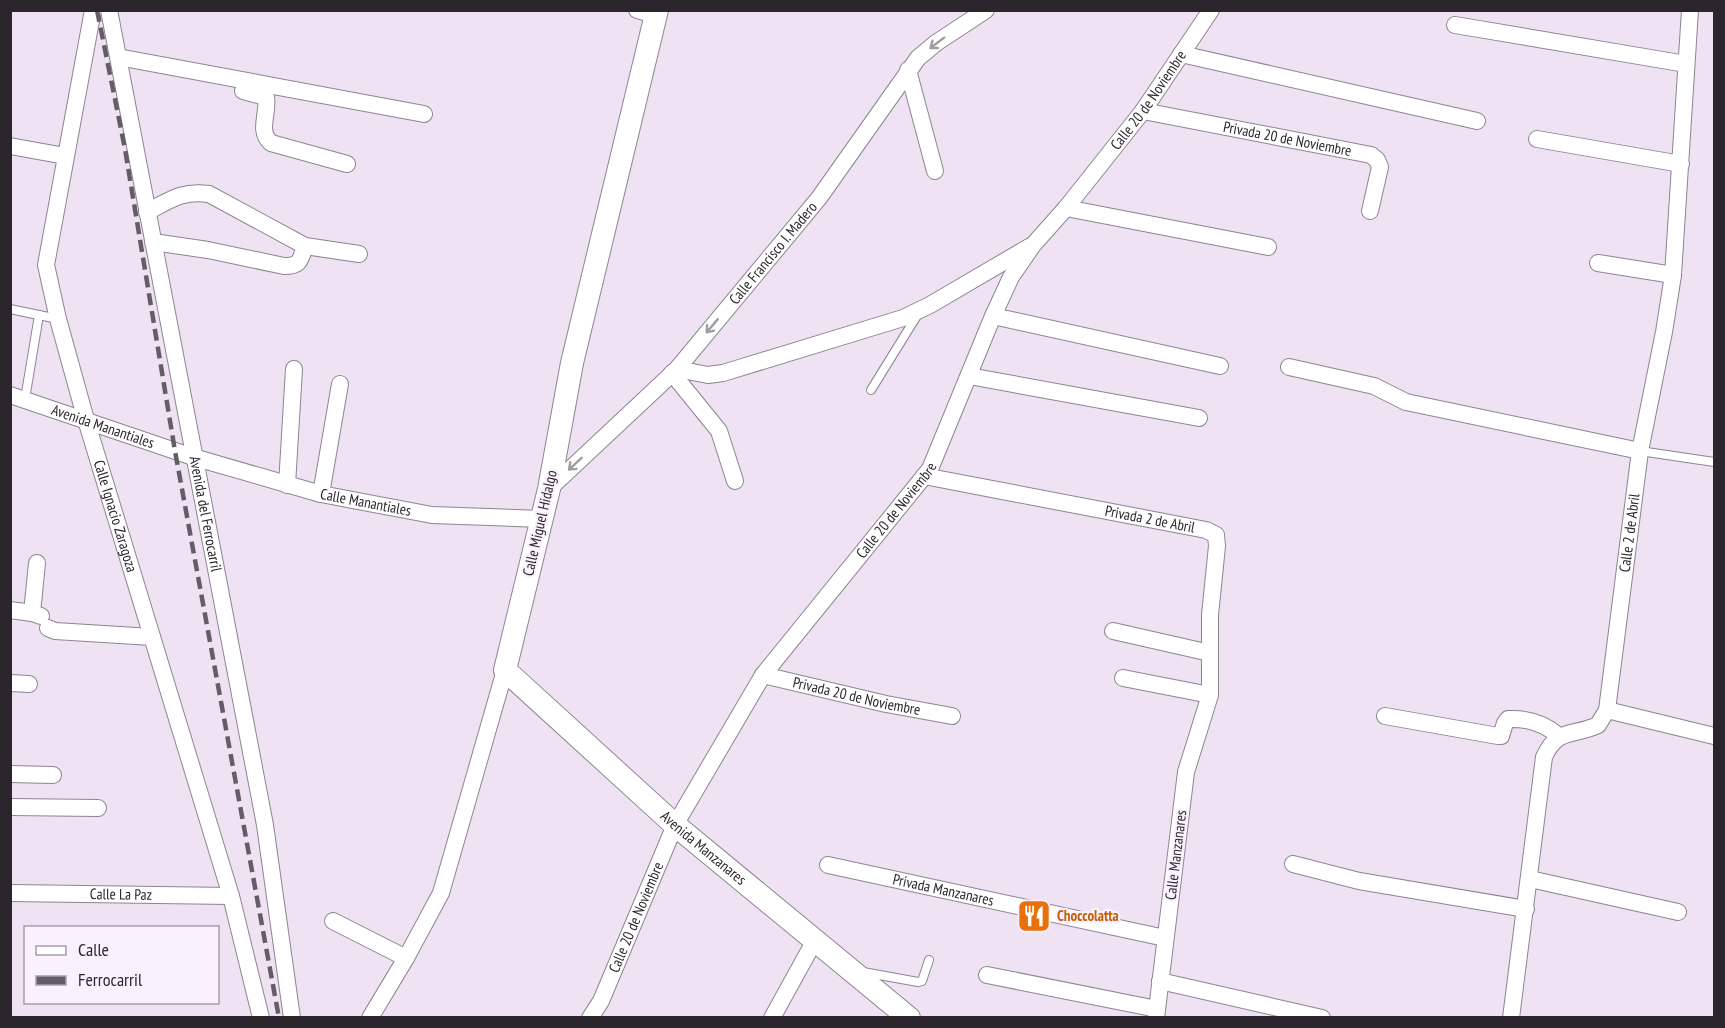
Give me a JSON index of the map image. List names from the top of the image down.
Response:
{
  "streets": {
    "street": [
      "Calle 20 de Noviembre",
      "Privada 20 de Noviembre",
      "Calle Francisco I. Madero",
      "Avenida Manantiales",
      "Calle Manantiales",
      "Avenida del Ferrocarril",
      "Calle Ignacio Zaragoza",
      "Privada 2 de Abril",
      "Calle Miguel Hidalgo",
      "Calle 2 de Abril",
      "Avenida Manzanares",
      "Calle Manzanares",
      "Privada Manzanares",
      "Calle La Paz"
    ]
  },
  "crossings": [
    ["Calle 20 de Noviembre", "Privada 20 de Noviembre"],
    ["Calle 20 de Noviembre", "Privada 2 de Abril"],
    ["Calle 20 de Noviembre", "Avenida Manzanares"],
    ["Calle Francisco I. Madero", "Calle Miguel Hidalgo"],
    ["Avenida Manantiales", "Calle Manantiales"],
    ["Avenida Manantiales", "Avenida del Ferrocarril"],
    ["Avenida Manantiales", "Calle Ignacio Zaragoza"],
    ["Calle Manantiales", "Avenida del Ferrocarril"],
    ["Calle Manantiales", "Calle Miguel Hidalgo"],
    ["Calle Ignacio Zaragoza", "Calle La Paz"],
    ["Privada 2 de Abril", "Calle Manzanares"],
    ["Calle Miguel Hidalgo", "Avenida Manzanares"],
    ["Calle Manzanares", "Privada Manzanares"]
  ],
  "one_way": ["Calle Francisco I. Madero"],
  "places": {
    "restaurant": ["Choccolatta"]
  },
  "legend": ["Calle", "Ferrocarril"]
}
